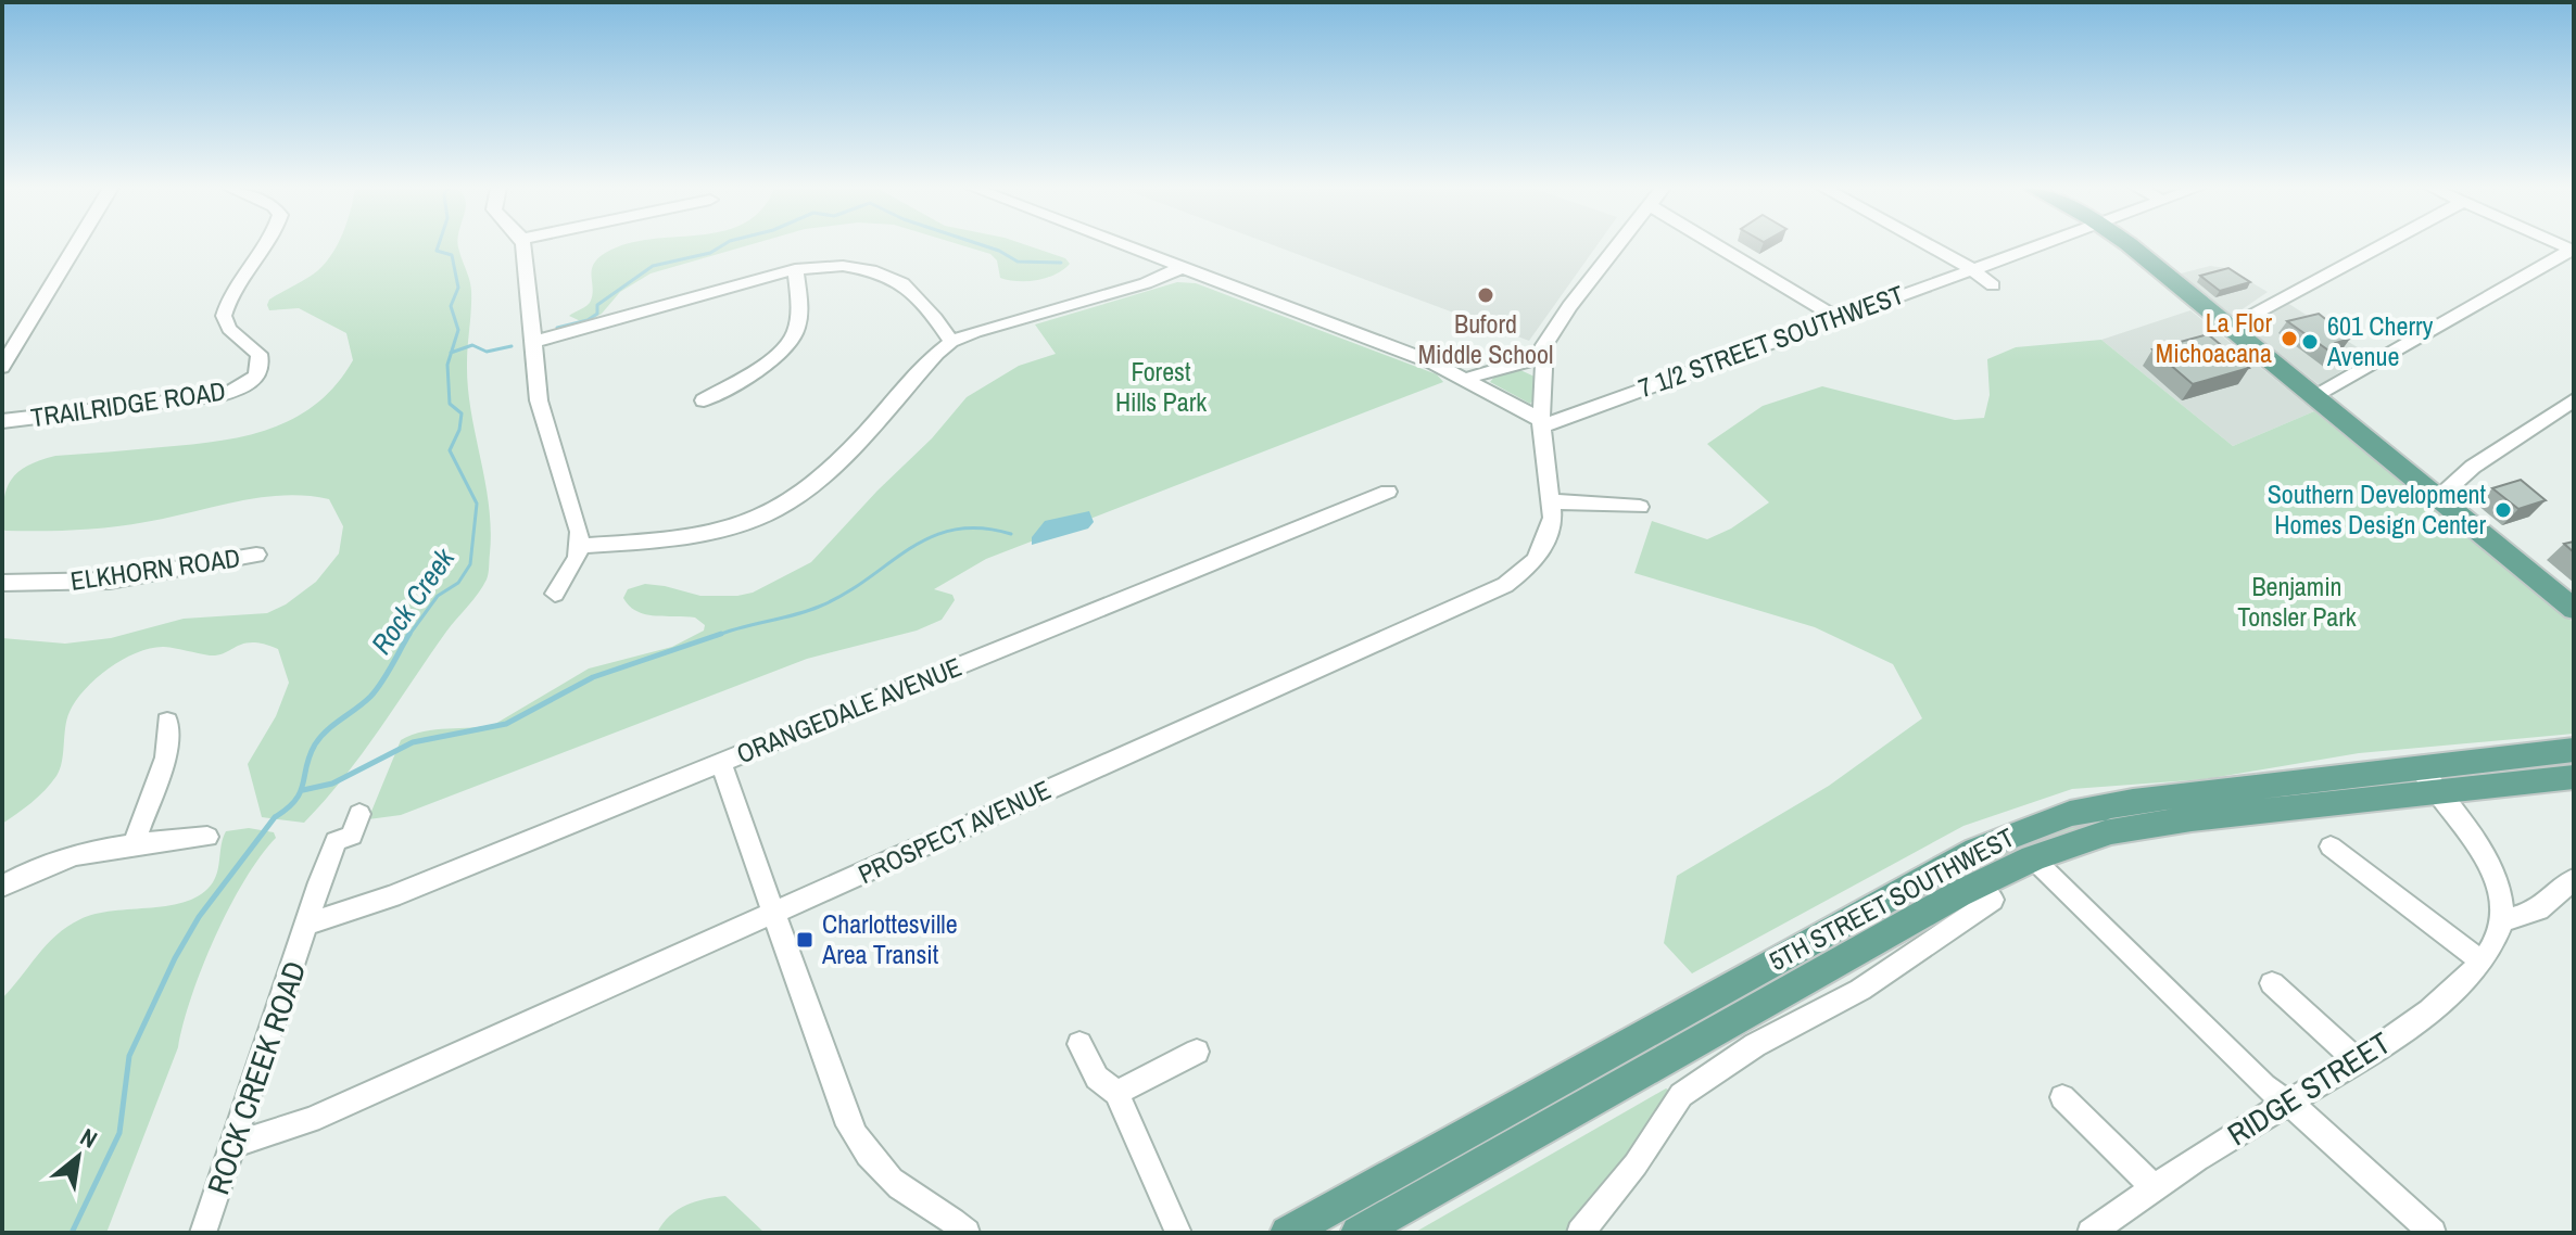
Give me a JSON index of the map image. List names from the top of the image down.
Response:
{
  "streets": {
    "main road": ["5TH STREET SOUTHWEST"],
    "street": [
      "7 1/2 STREET SOUTHWEST",
      "TRAILRIDGE ROAD",
      "ELKHORN ROAD",
      "ORANGEDALE AVENUE",
      "PROSPECT AVENUE",
      "ROCK CREEK ROAD",
      "RIDGE STREET"
    ]
  },
  "crossings": [
    ["7 1/2 STREET SOUTHWEST", "PROSPECT AVENUE"],
    ["ORANGEDALE AVENUE", "ROCK CREEK ROAD"],
    ["PROSPECT AVENUE", "ROCK CREEK ROAD"]
  ],
  "water": ["Rock Creek"],
  "parks": ["Forest Hills Park", "Benjamin Tonsler Park"],
  "places": {
    "other": [
      "Buford Middle School",
      "La Flor Michoacana",
      "601 Cherry Avenue",
      "Southern Development Homes Design Center"
    ],
    "transit": ["Charlottesville Area Transit"]
  },
  "north": "top right"
}
